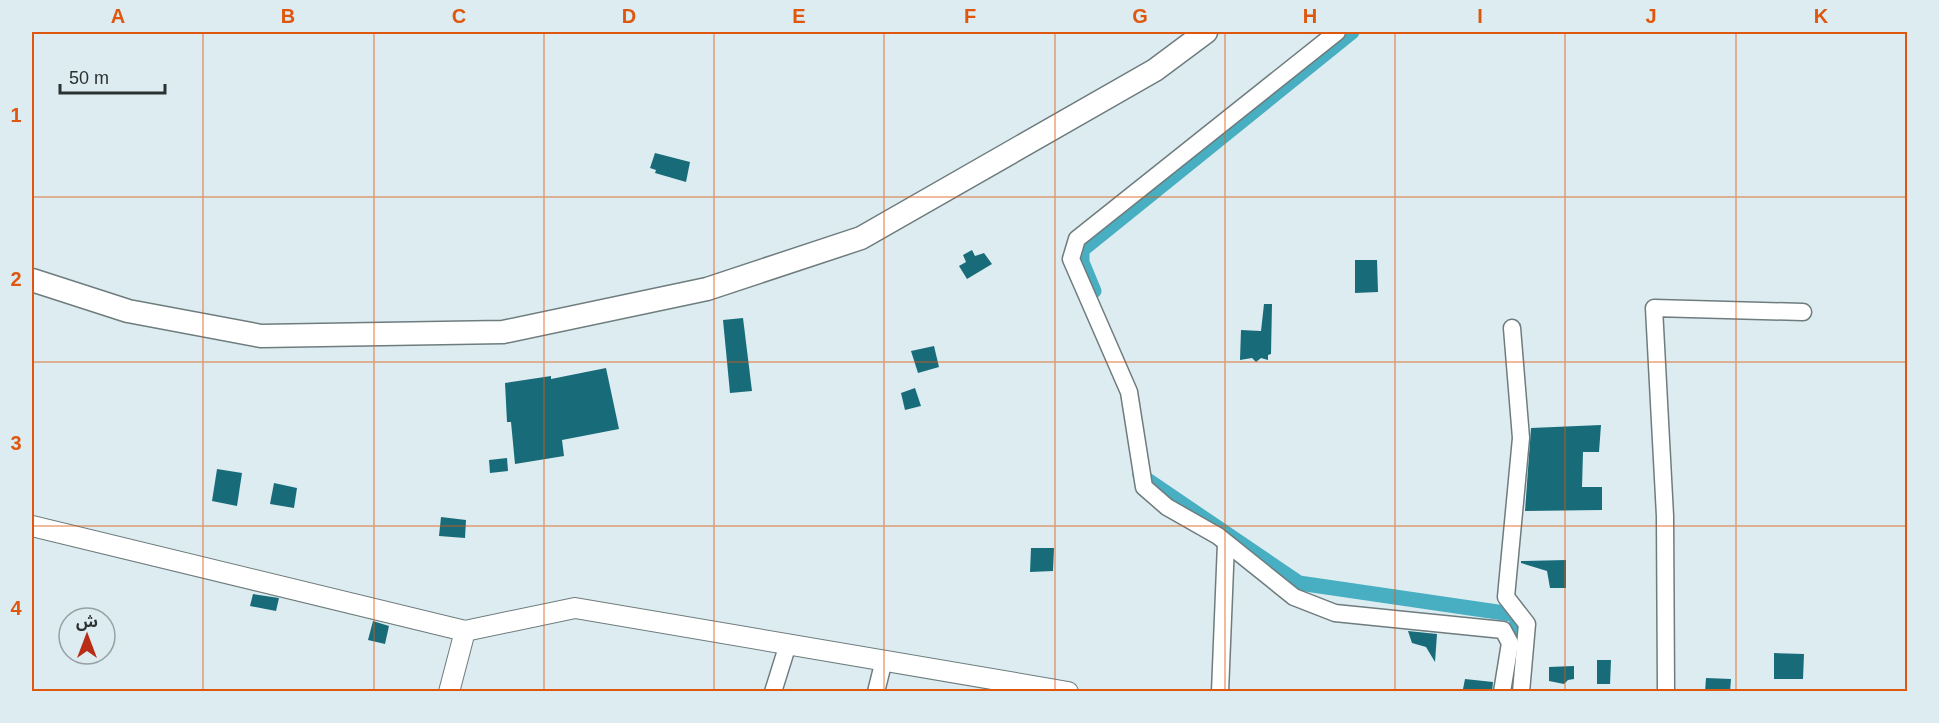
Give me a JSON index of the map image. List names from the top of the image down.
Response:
{
  "scale_bar": "50 m",
  "north": "top",
  "grid": {
    "columns": [
      "A",
      "B",
      "C",
      "D",
      "E",
      "F",
      "G",
      "H",
      "I",
      "J",
      "K"
    ],
    "rows": [
      "1",
      "2",
      "3",
      "4"
    ]
  }
}
